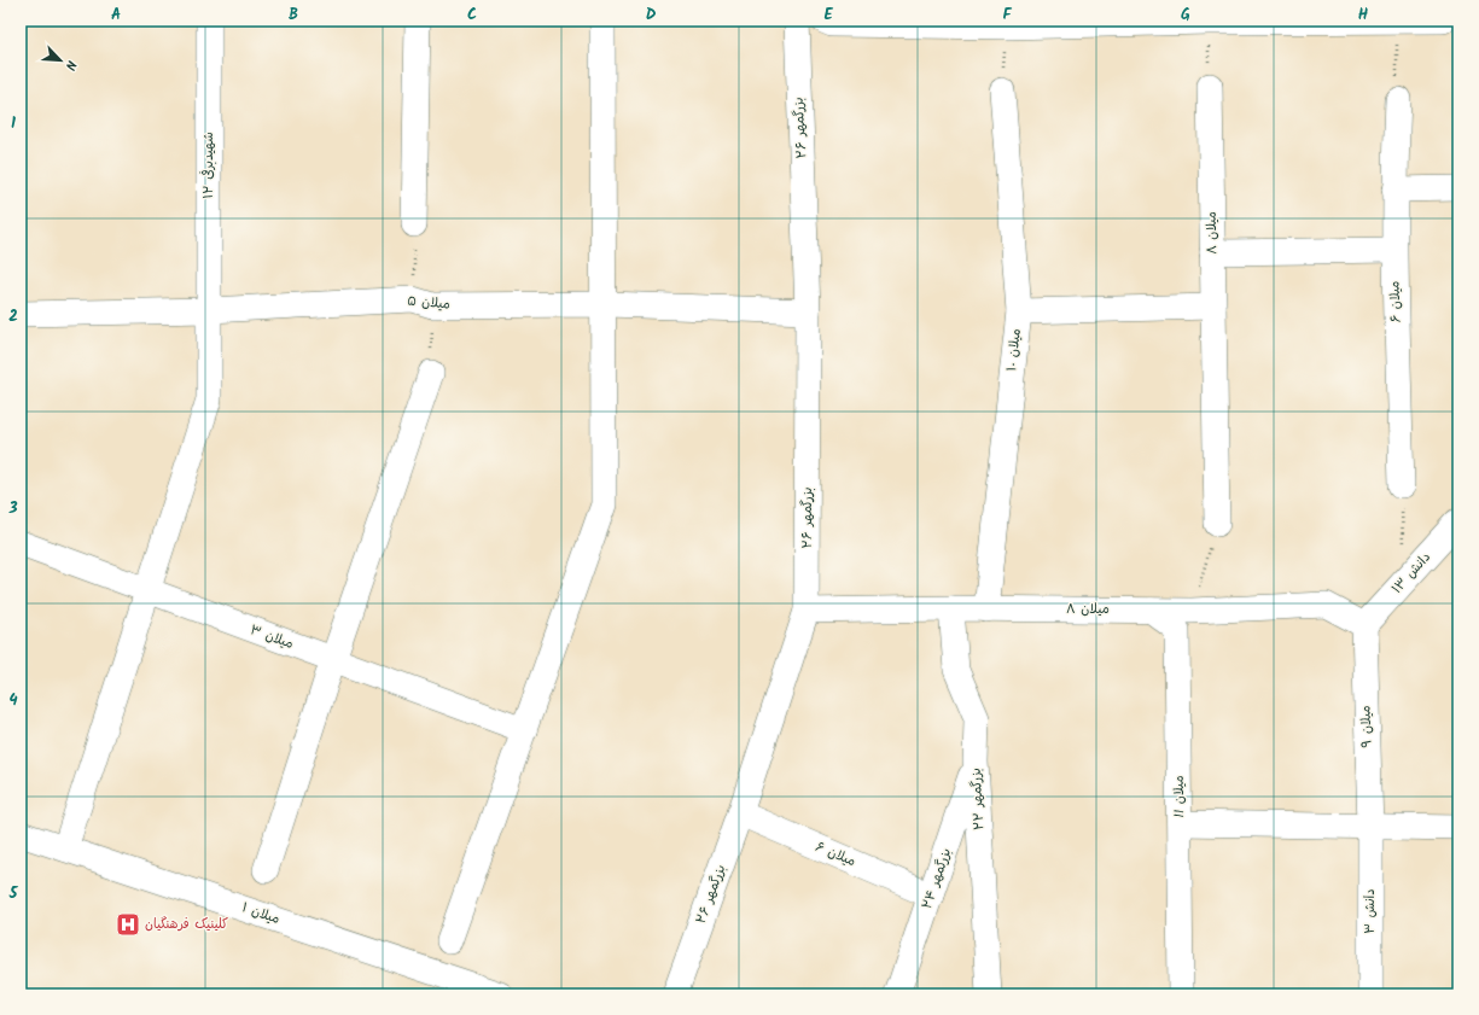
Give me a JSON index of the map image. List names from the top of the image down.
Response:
{
  "streets": {
    "street": [
      "بزرگمهر ۲۶",
      "شهیدبرفی ۱۲",
      "میلان ۸",
      "میلان ۶",
      "میلان ۵",
      "میلان ۱۰",
      "دانش ۱۳",
      "میلان ۳",
      "میلان ۹",
      "میلان 11",
      "بزرگمهر ۲۲",
      "بزرگمهر ۲۴",
      "دانش ۳",
      "میلان ۱"
    ]
  },
  "crossings": [
    ["بزرگمهر ۲۶", "میلان ۸"],
    ["بزرگمهر ۲۶", "میلان ۶"],
    ["بزرگمهر ۲۶", "میلان ۵"],
    ["شهیدبرفی ۱۲", "میلان ۵"],
    ["شهیدبرفی ۱۲", "میلان ۳"],
    ["شهیدبرفی ۱۲", "میلان ۱"],
    ["میلان ۸", "میلان ۱۰"],
    ["میلان ۸", "دانش ۱۳"],
    ["میلان ۸", "میلان ۹"],
    ["میلان ۸", "میلان 11"],
    ["میلان ۸", "بزرگمهر ۲۲"],
    ["میلان ۶", "بزرگمهر ۲۴"],
    ["دانش ۱۳", "میلان ۹"],
    ["میلان ۹", "دانش ۳"],
    ["بزرگمهر ۲۲", "بزرگمهر ۲۴"]
  ],
  "places": {
    "hospital": ["کلینیک فرهنگیان"]
  },
  "north": "bottom right",
  "grid": {
    "columns": [
      "A",
      "B",
      "C",
      "D",
      "E",
      "F",
      "G",
      "H"
    ],
    "rows": [
      "1",
      "2",
      "3",
      "4",
      "5"
    ]
  }
}
